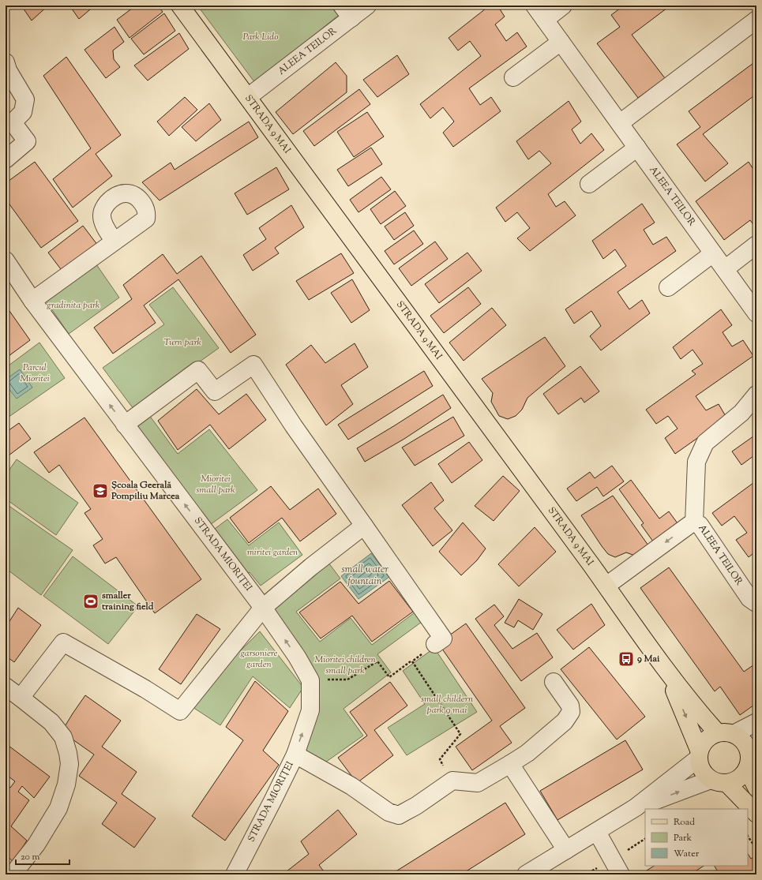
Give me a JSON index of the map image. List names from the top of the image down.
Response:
{
  "streets": {
    "main road": ["STRADA 9 MAI"],
    "street": ["ALEEA TEILOR", "STRADA MIORIȚEI"]
  },
  "crossings": [
    ["ALEEA TEILOR", "STRADA 9 MAI"]
  ],
  "one_way": ["STRADA MIORIȚEI"],
  "water": ["small water fountain"],
  "parks": [
    "Park Lido",
    "gradinita park",
    "Turn park",
    "Parcul Mioritei",
    "Mioritei small park",
    "miritei garden",
    "garsoniere garden",
    "Mioritei children small park",
    "small childern park 9 mai"
  ],
  "places": {
    "school or university": ["Școala Geerală Pompiliu Marcea"],
    "sports": ["smaller training field"],
    "bus stop": ["9 Mai"]
  },
  "legend": ["Road", "Park", "Water"],
  "scale_bar": "20 m"
}
